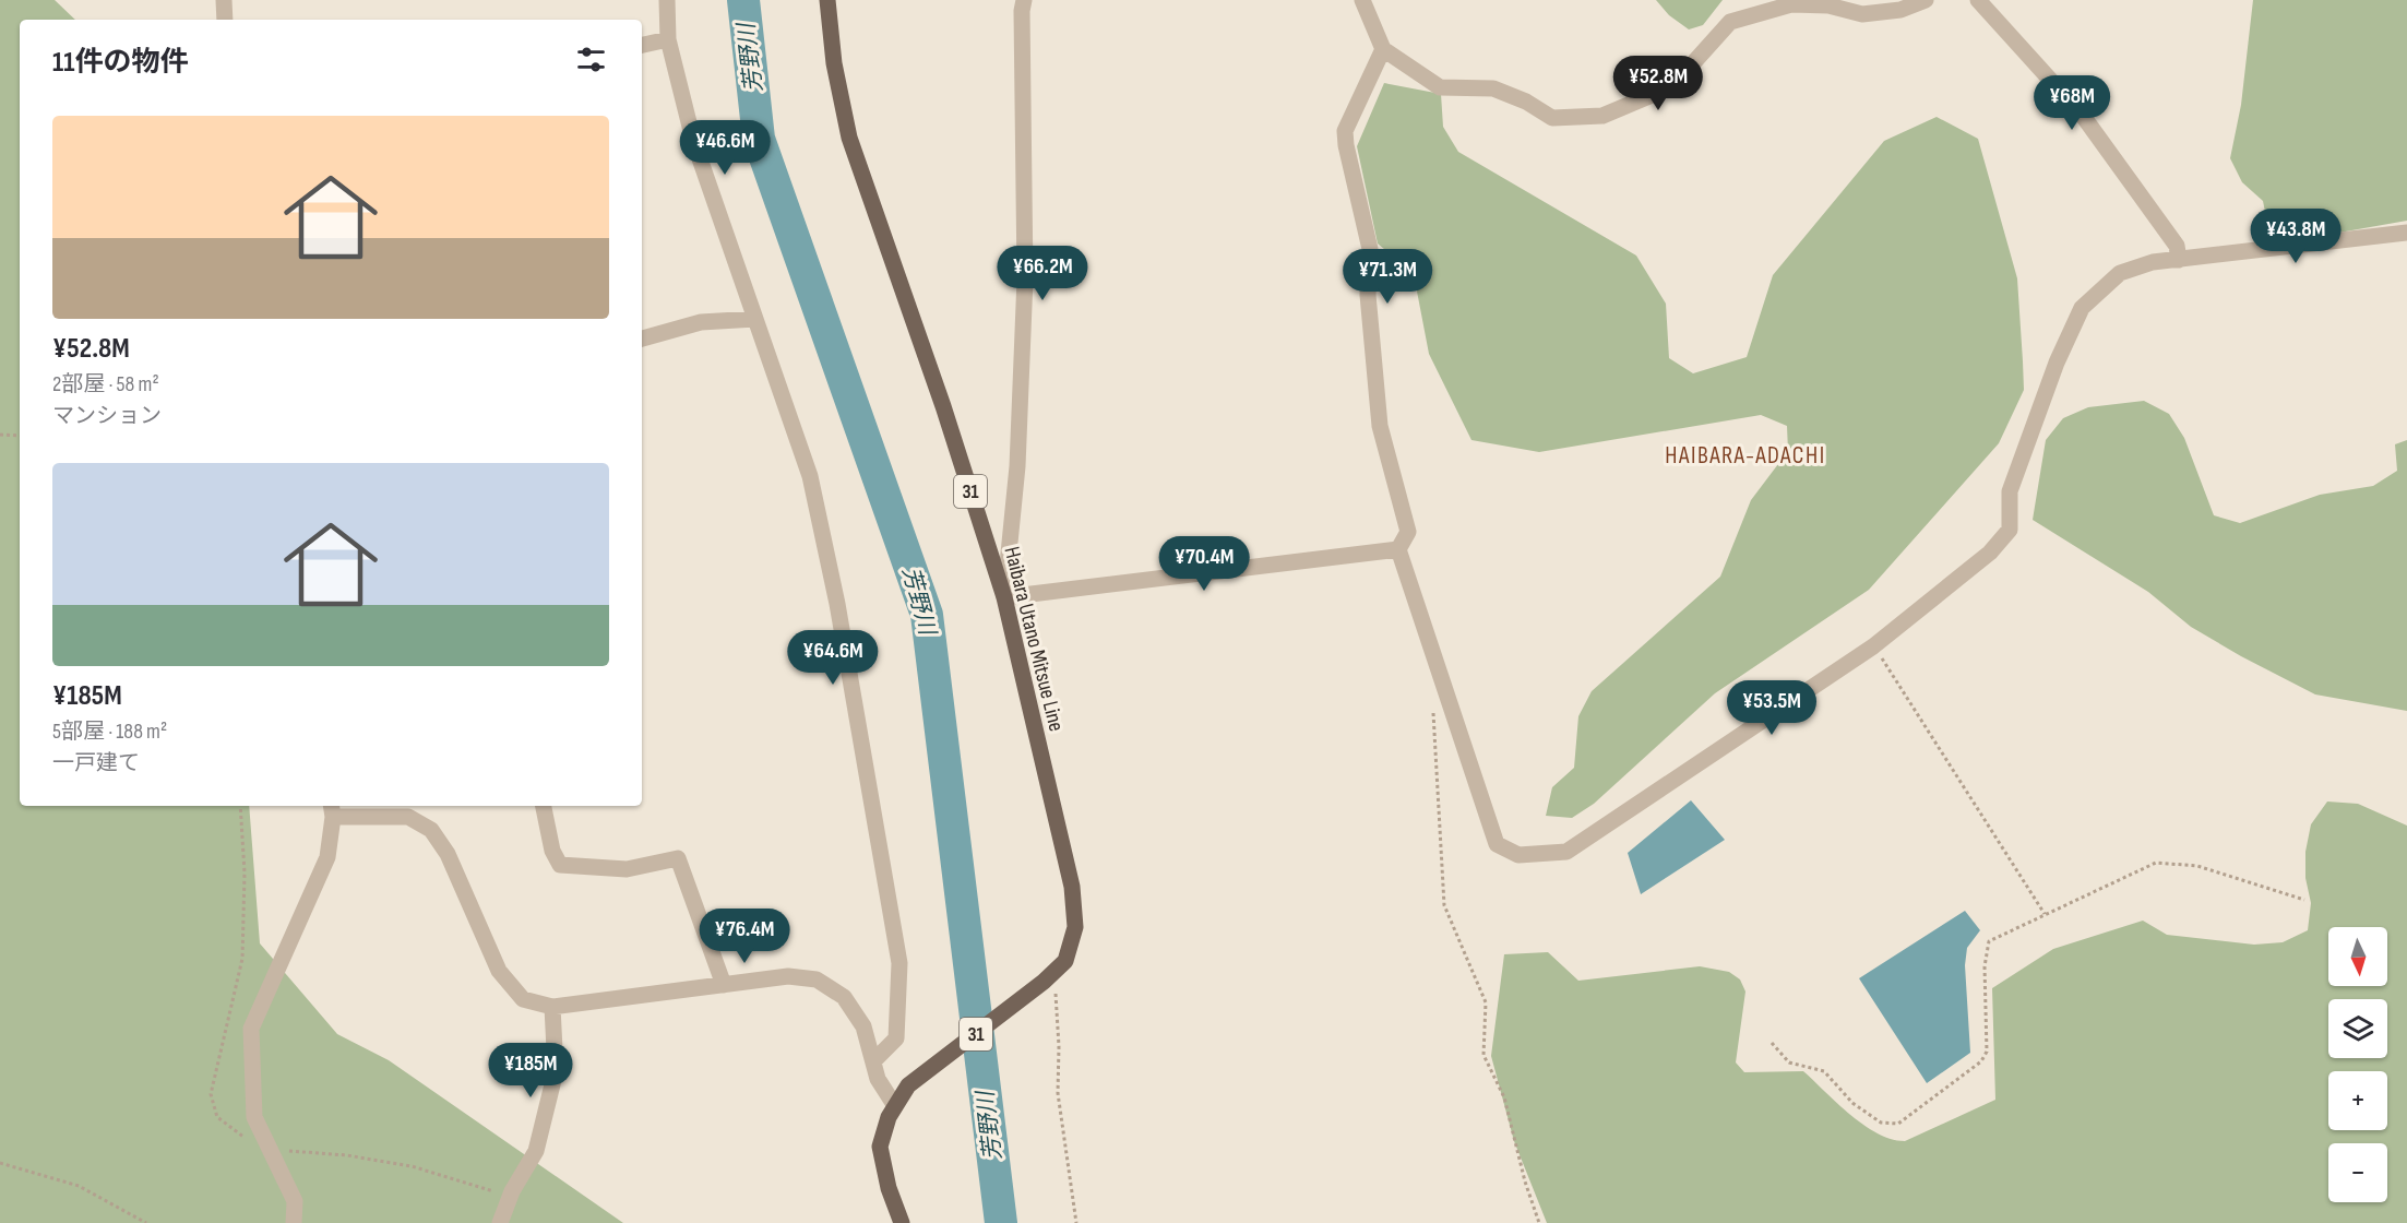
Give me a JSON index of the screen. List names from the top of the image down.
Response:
{
  "streets": {
    "main road": ["31", "Haibara Utano Mitsue Line"]
  },
  "districts": ["HAIBARA-ADACHI"],
  "water": ["芳野川"],
  "north": "bottom",
  "page": {
    "heading": "11件の物件",
    "price": [
      "¥52.8M",
      "¥68M",
      "¥46.6M",
      "¥43.8M",
      "¥66.2M",
      "¥71.3M",
      "¥70.4M",
      "¥64.6M",
      "¥53.5M",
      "¥76.4M",
      "¥185M"
    ],
    "list": [
      {
        "name": "¥52.8M",
        "note": "2部屋 · 58 m² · マンション"
      },
      {
        "name": "¥185M",
        "note": "5部屋 · 188 m² · 一戸建て"
      }
    ],
    "map_buttons": ["+", "−"]
  }
}
